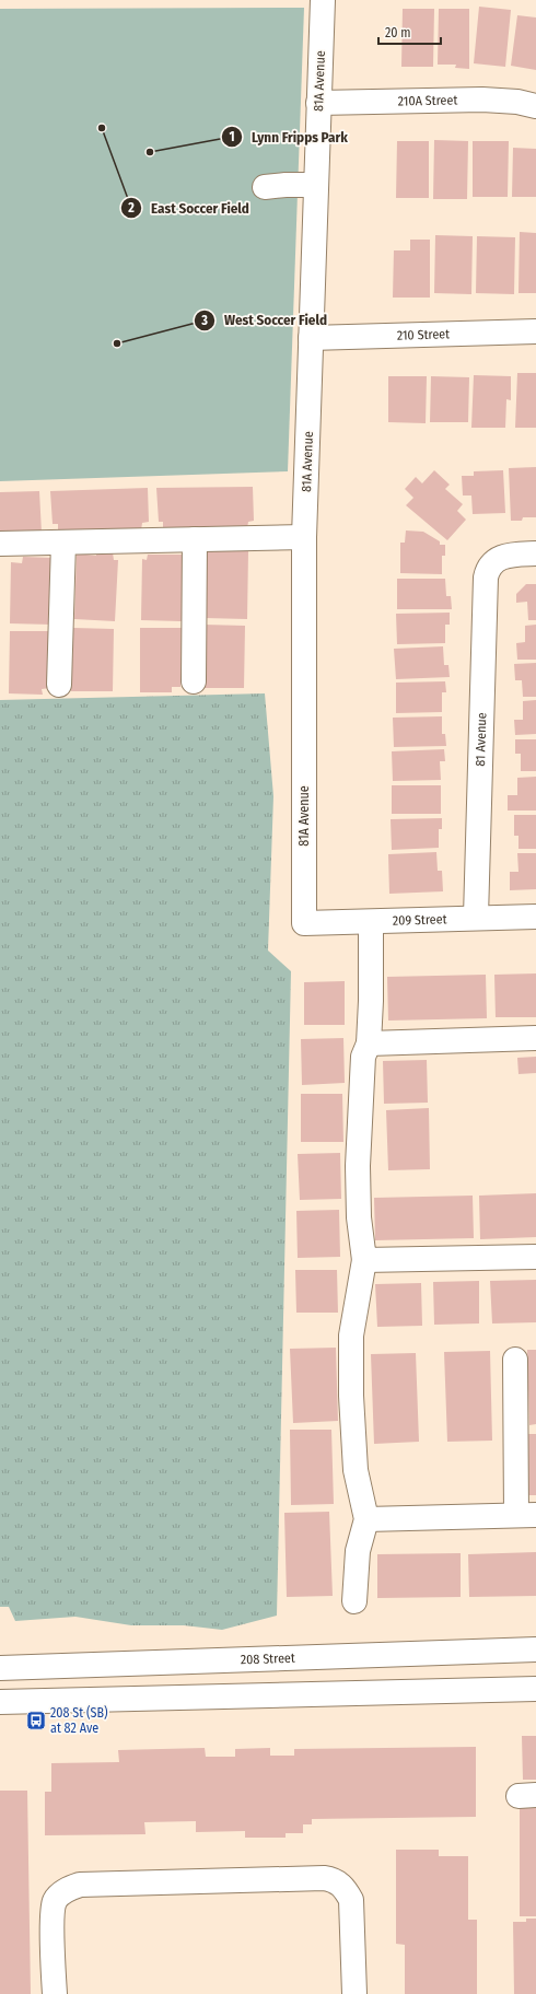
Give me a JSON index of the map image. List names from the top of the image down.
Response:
{
  "streets": {
    "street": [
      "81A Avenue",
      "210A Street",
      "210 Street",
      "81 Avenue",
      "209 Street",
      "208 Street"
    ]
  },
  "crossings": [
    ["81A Avenue", "210A Street"],
    ["81A Avenue", "210 Street"],
    ["81A Avenue", "209 Street"],
    ["81 Avenue", "209 Street"]
  ],
  "places": {
    "other": ["East Soccer Field", "Lynn Fripps Park", "West Soccer Field"],
    "bus stop": ["208 St (SB) at 82 Ave"]
  },
  "scale_bar": "20 m"
}
